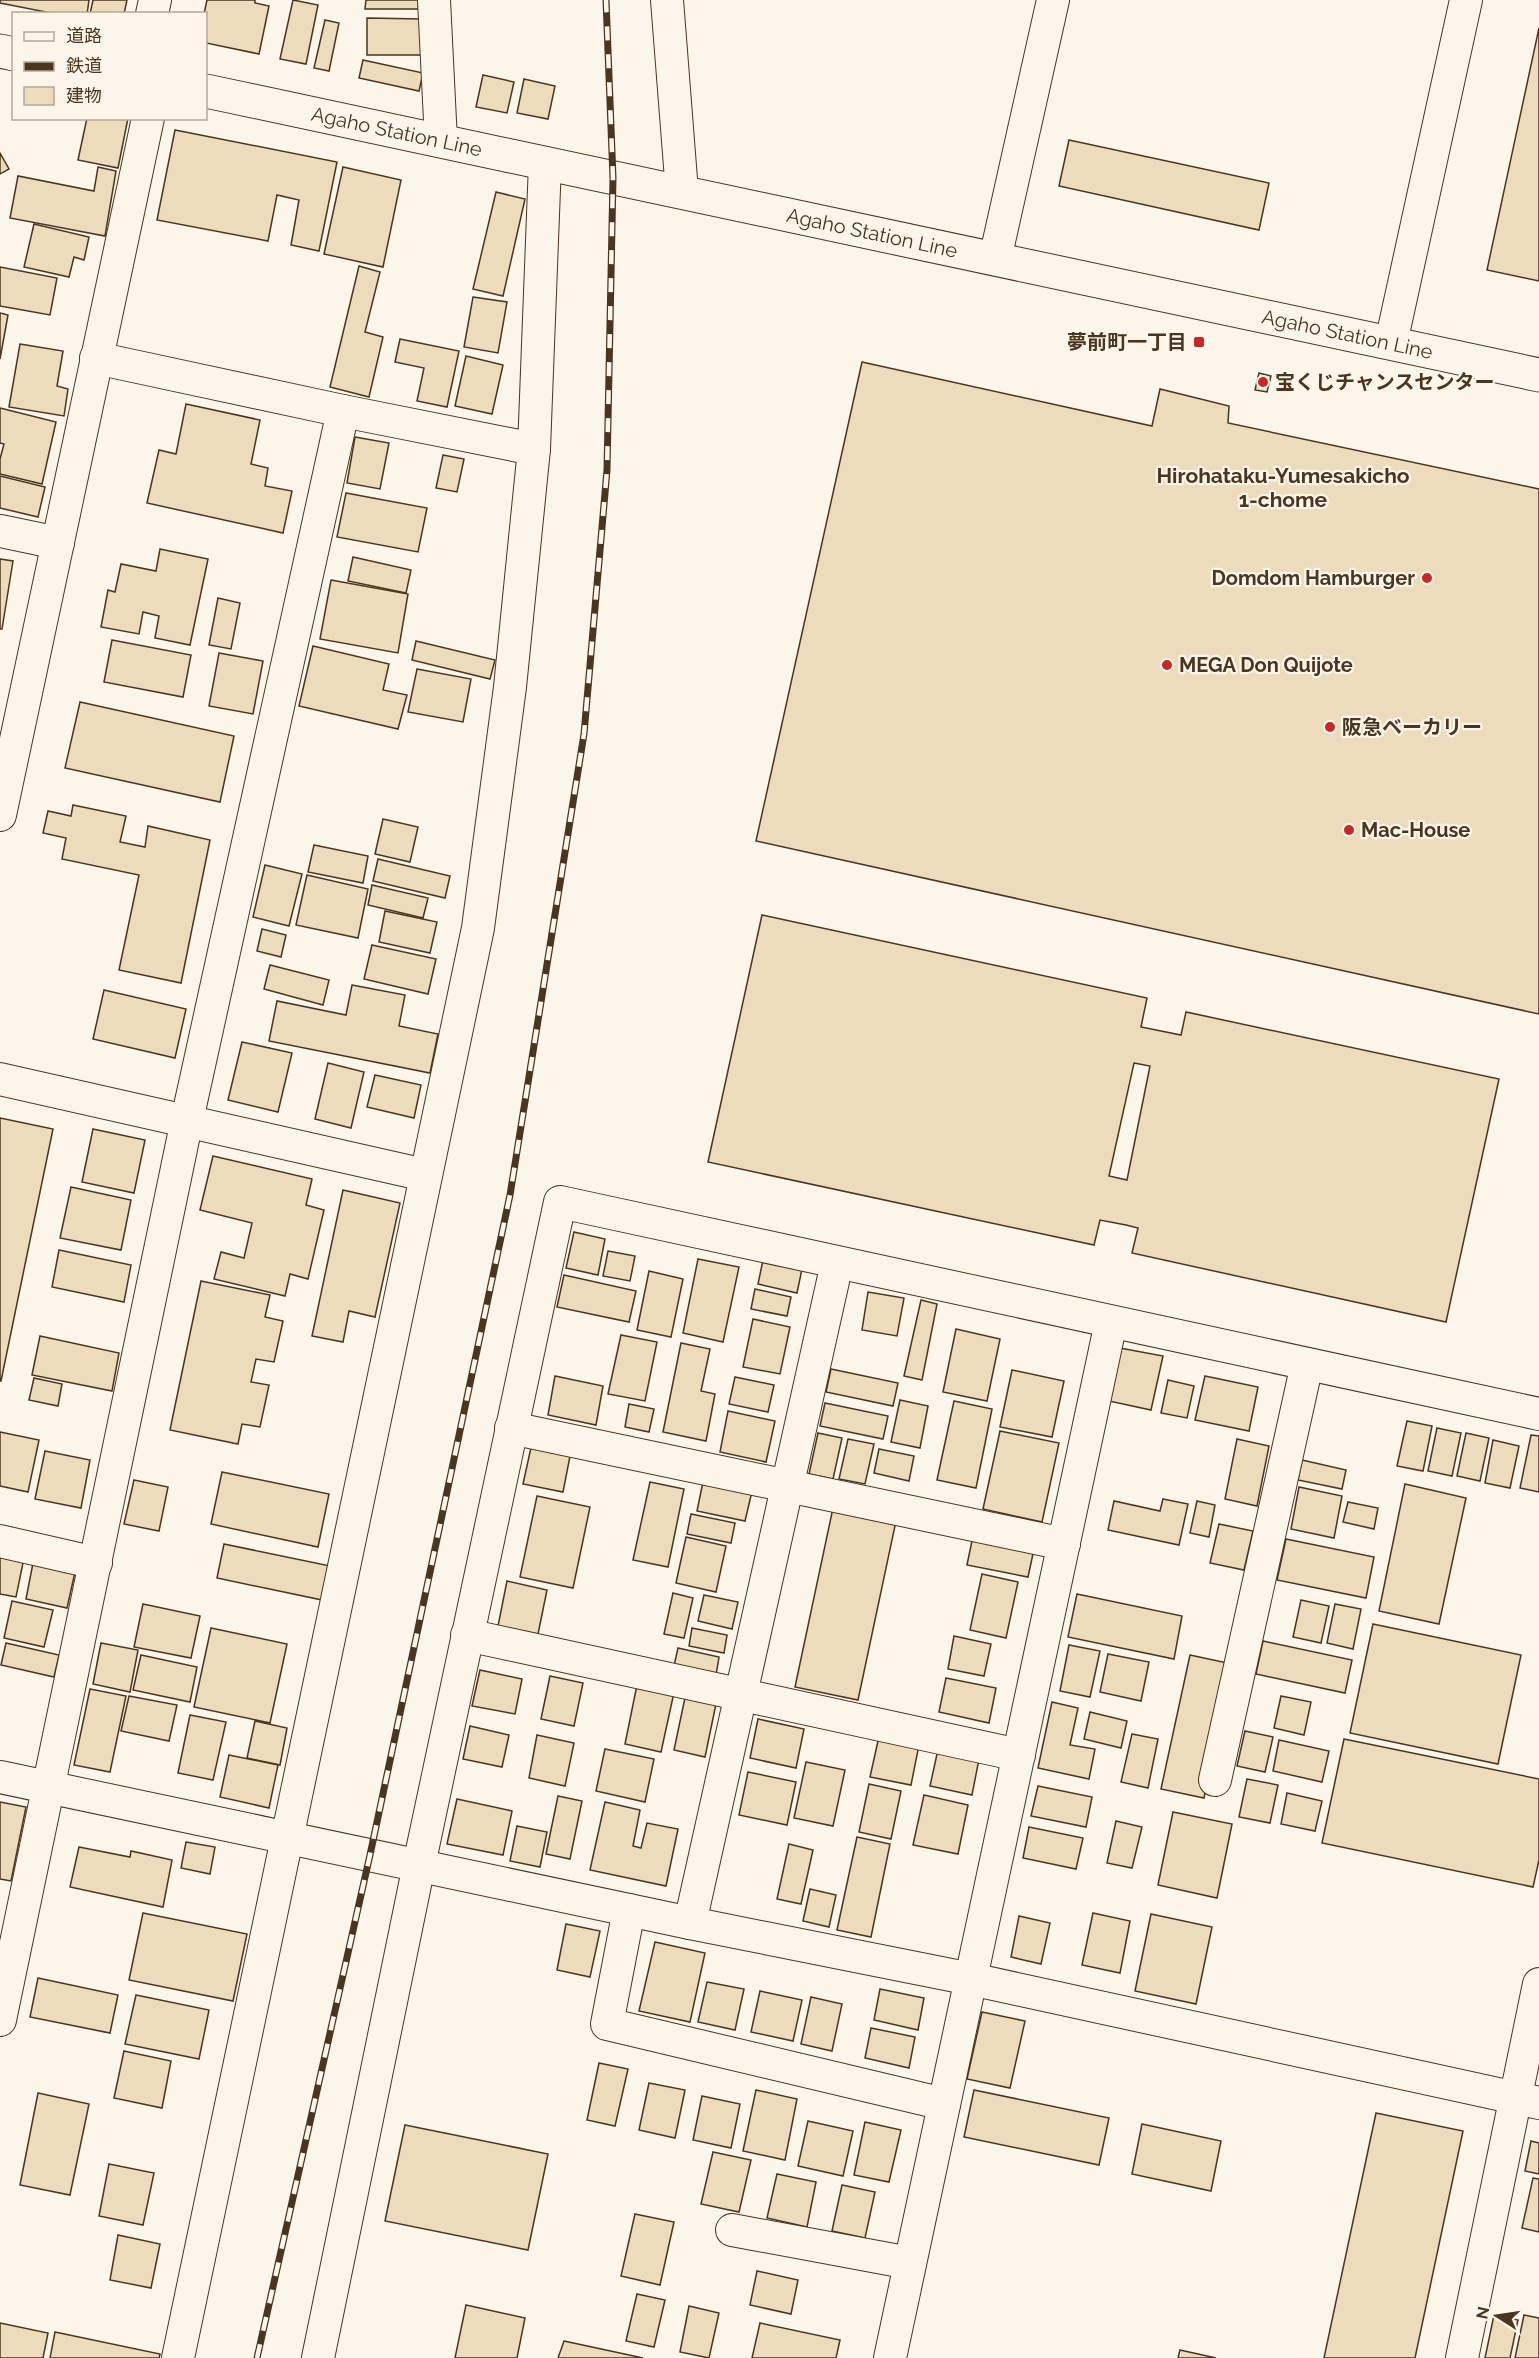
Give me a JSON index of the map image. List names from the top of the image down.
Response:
{
  "streets": {
    "main road": ["Agaho Station Line"]
  },
  "districts": ["Hirohataku-Yumesakicho 1-chome"],
  "places": {
    "transit": ["夢前町一丁目"],
    "other": [
      "宝くじチャンスセンター",
      "Domdom Hamburger",
      "MEGA Don Quijote",
      "阪急ベーカリー",
      "Mac-House"
    ]
  },
  "legend": ["道路", "鉄道", "建物"],
  "north": "left"
}
